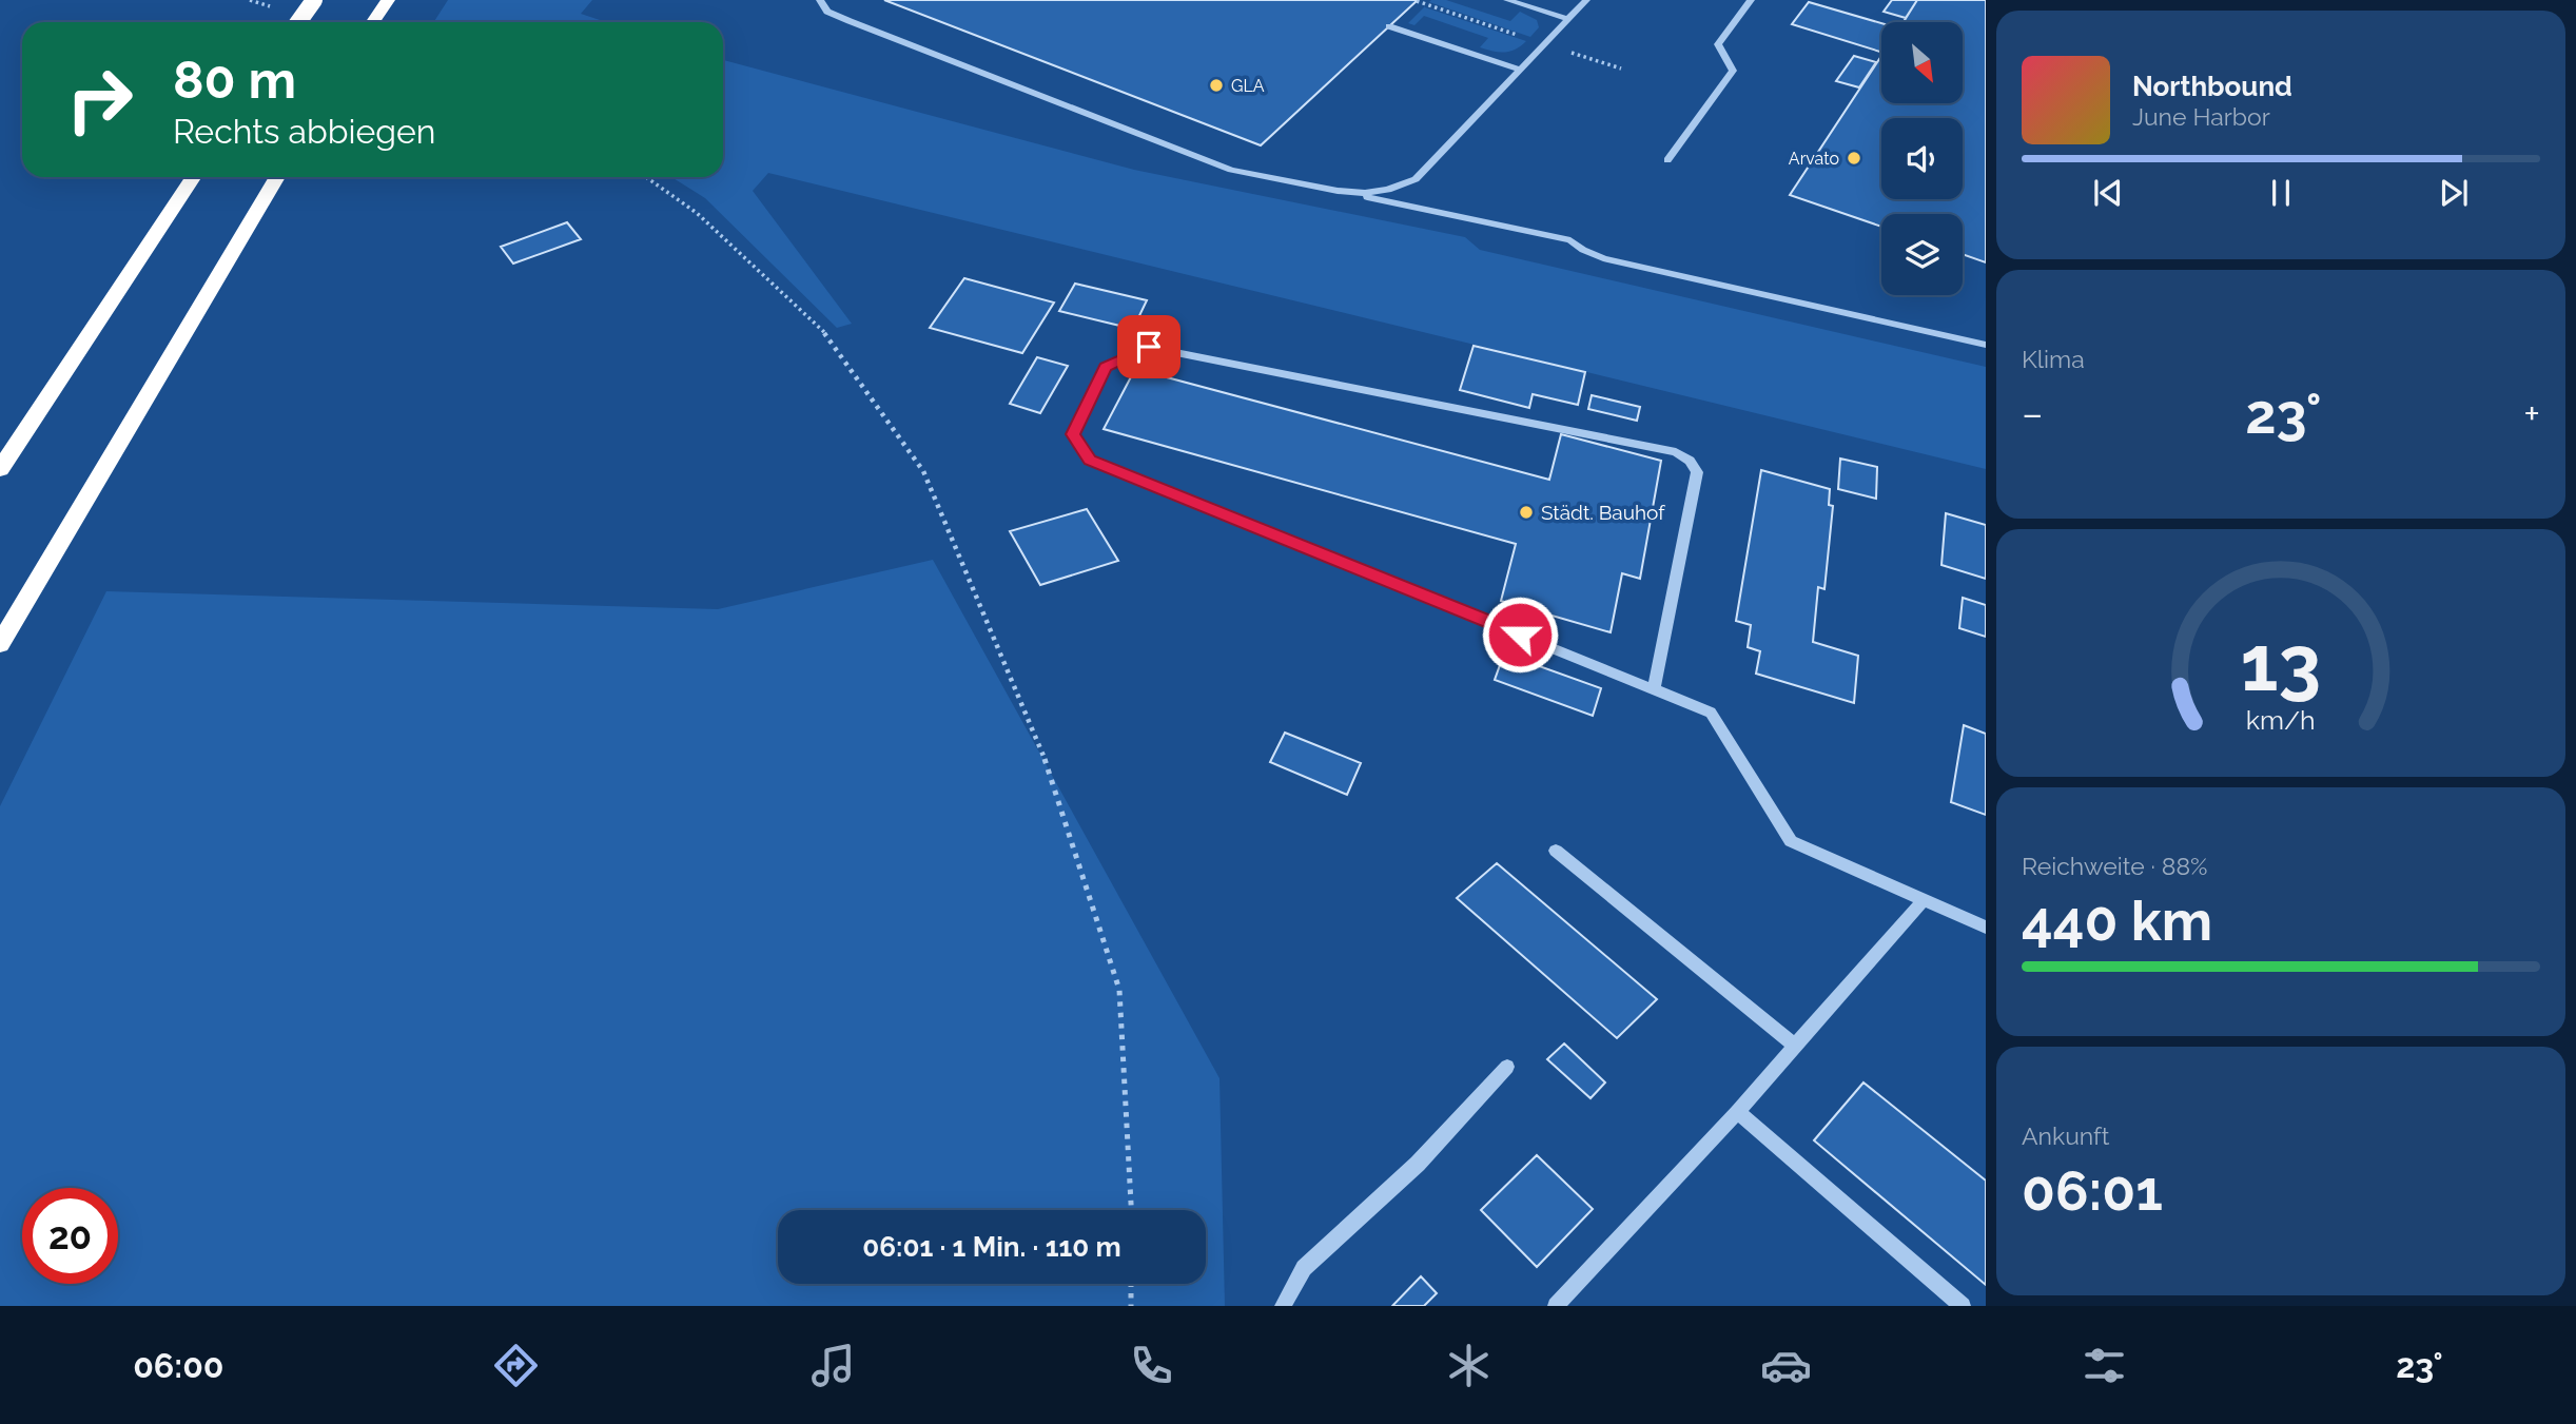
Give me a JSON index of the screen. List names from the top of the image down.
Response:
{
  "places": ["GLA", "Arvato", "Städt. Bauhof"],
  "north": "bottom right",
  "page": {
    "turn": ["80 m", "Rechts abbiegen"],
    "song": ["Northbound", "June Harbor"],
    "tile": [
      "Klima",
      ["Reichweite · 88%", "440 km"],
      ["Ankunft", "06:01"]
    ],
    "heat": ["−", "23°", "+"],
    "limit": "20",
    "trip": "06:01 · 1 Min. · 110 m",
    "tabs": ["06:00", "23°"],
    "gauge": ["13", "km/h"]
  }
}
